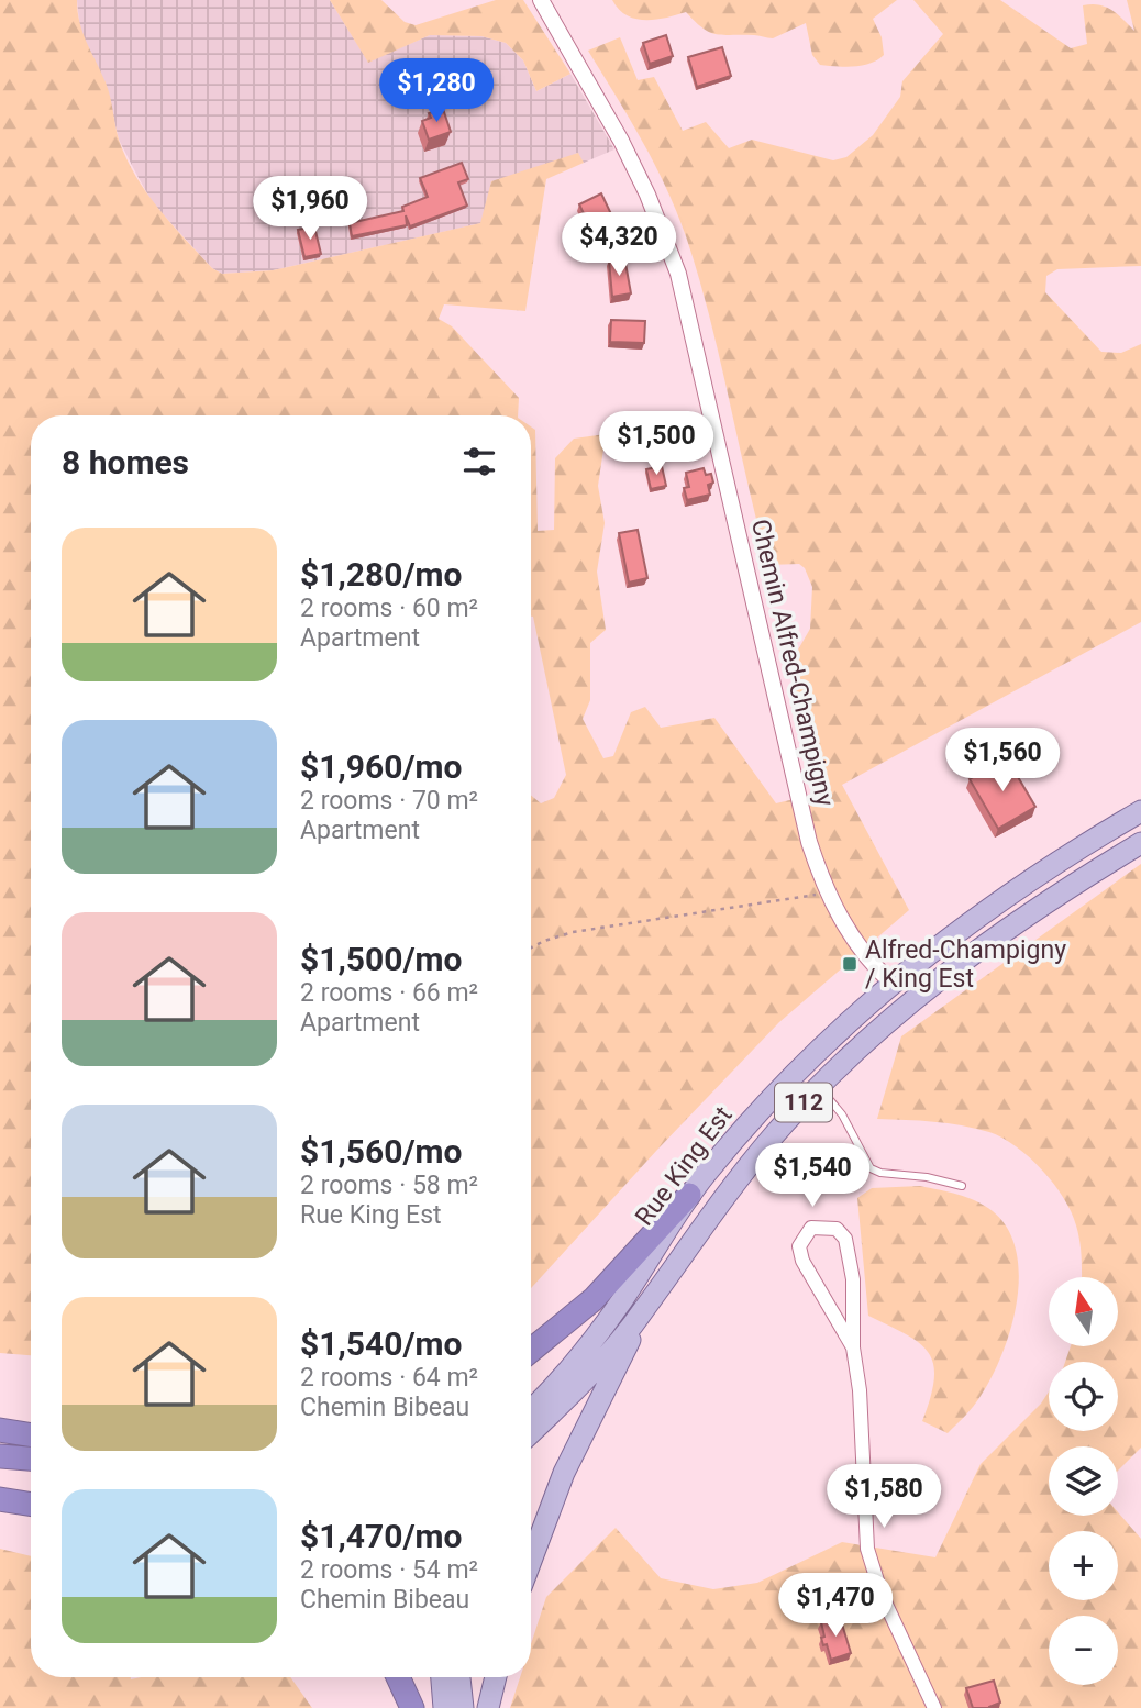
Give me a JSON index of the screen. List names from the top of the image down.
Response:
{
  "streets": {
    "main road": ["112", "Rue King Est"],
    "street": ["Chemin Alfred-Champigny"]
  },
  "crossings": [
    ["Chemin Alfred-Champigny", "Rue King Est"]
  ],
  "places": {
    "transit": ["Alfred-Champigny / King Est"]
  },
  "north": "top",
  "page": {
    "price": [
      "$1,280",
      "$1,960",
      "$4,320",
      "$1,500",
      "$1,560",
      "$1,540",
      "$1,580",
      "$1,470"
    ],
    "heading": "8 homes",
    "list": [
      {
        "name": "$1,280/mo",
        "note": "2 rooms · 60 m² · Apartment"
      },
      {
        "name": "$1,960/mo",
        "note": "2 rooms · 70 m² · Apartment"
      },
      {
        "name": "$1,500/mo",
        "note": "2 rooms · 66 m² · Apartment"
      },
      {
        "name": "$1,560/mo",
        "note": "2 rooms · 58 m² · Rue King Est"
      },
      {
        "name": "$1,540/mo",
        "note": "2 rooms · 64 m² · Chemin Bibeau"
      },
      {
        "name": "$1,470/mo",
        "note": "2 rooms · 54 m² · Chemin Bibeau"
      }
    ],
    "map_buttons": ["+", "−"]
  }
}
